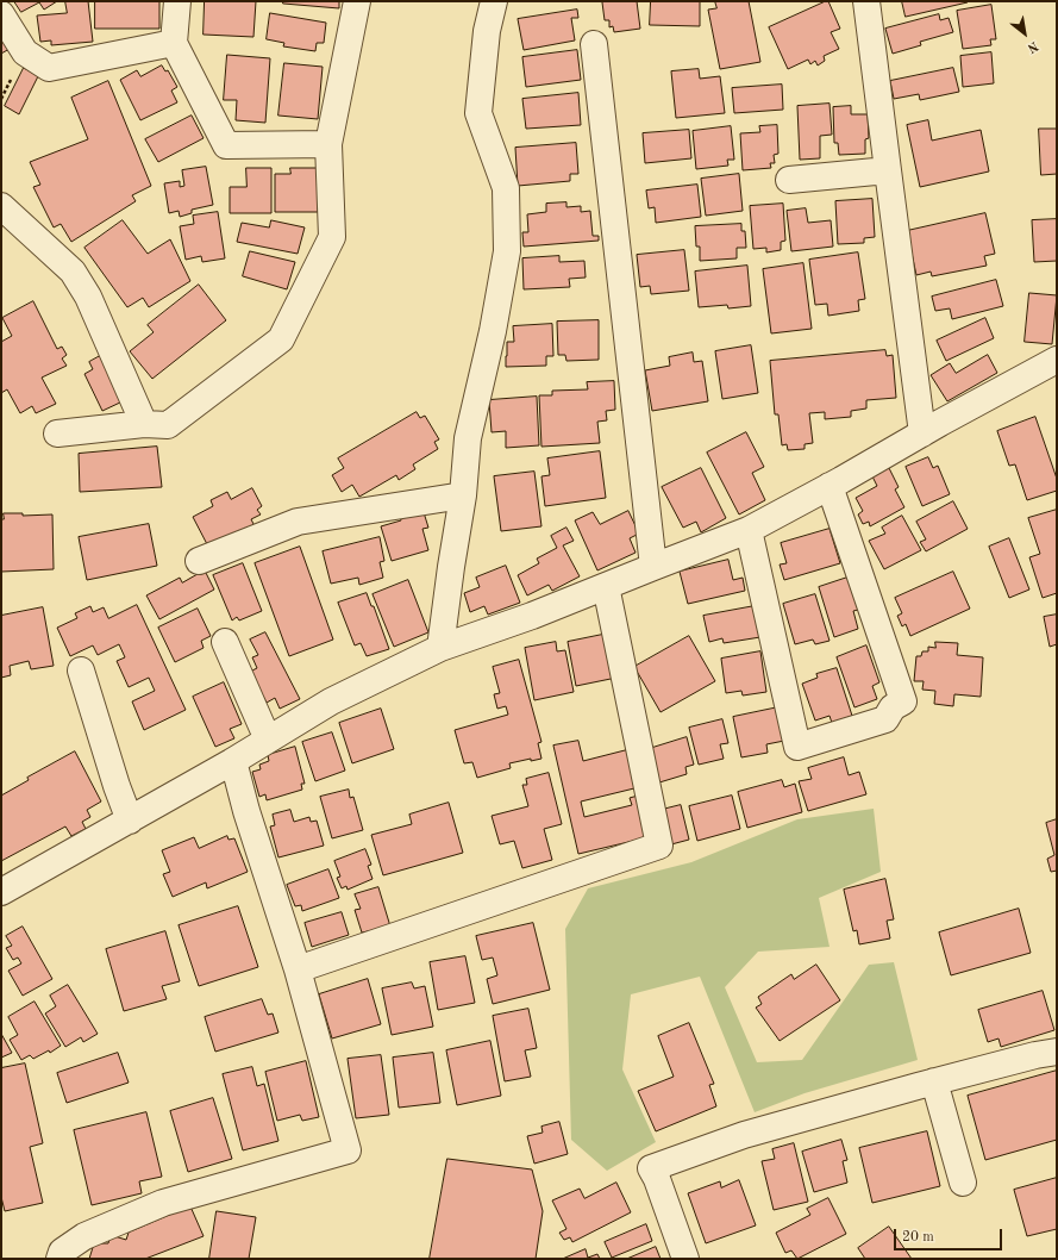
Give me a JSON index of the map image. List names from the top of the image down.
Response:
{
  "scale_bar": "20 m",
  "north": "bottom right"
}
